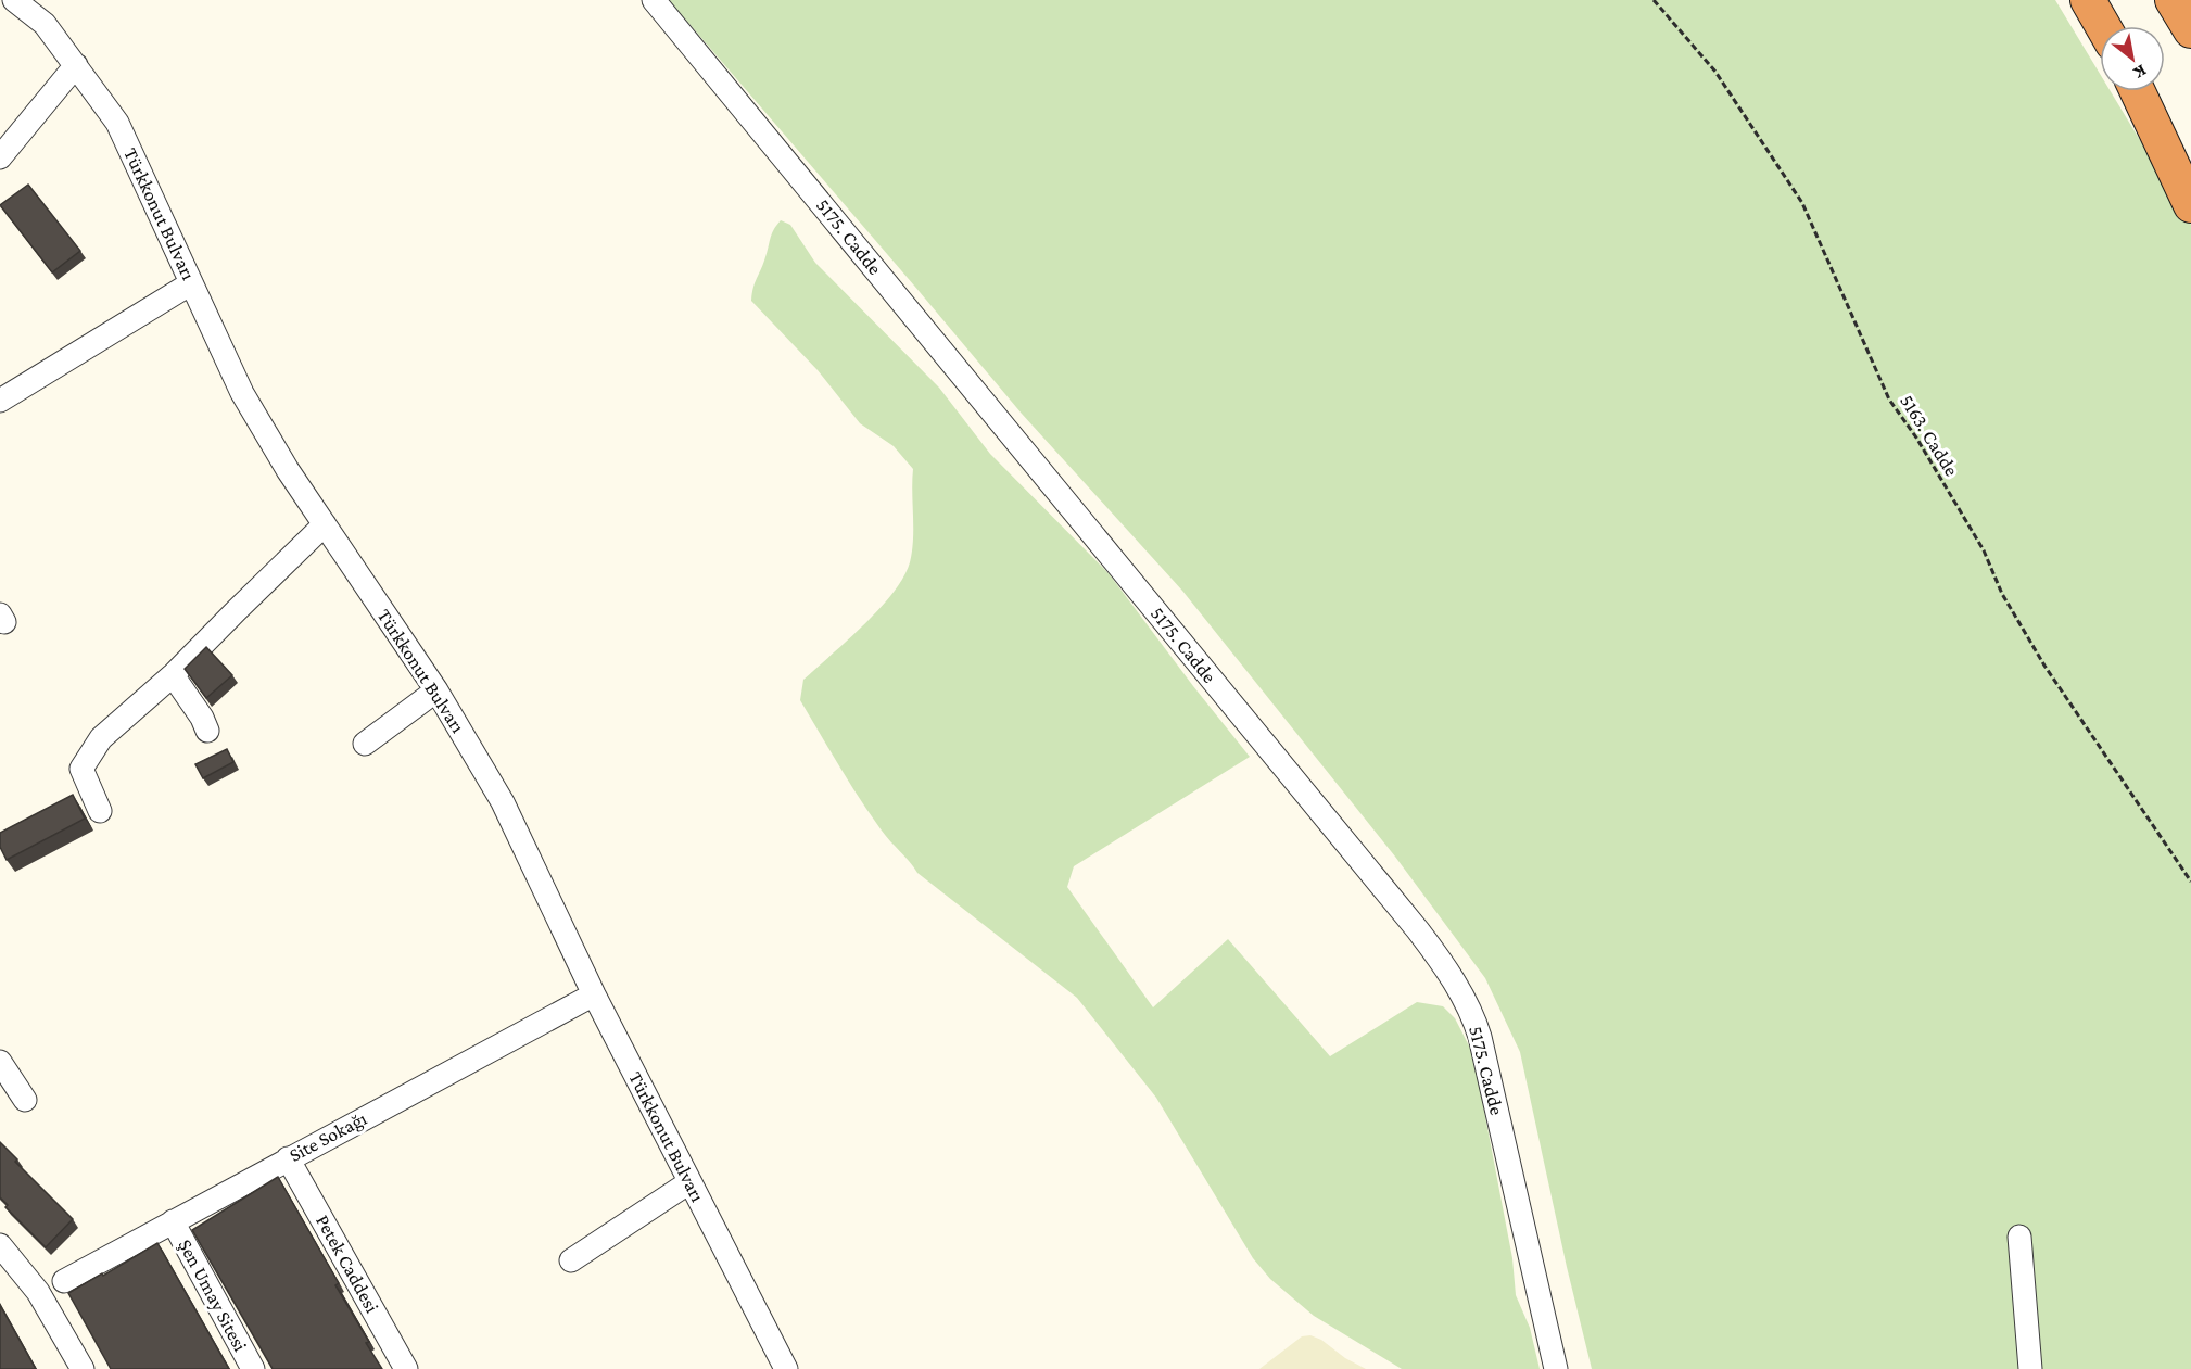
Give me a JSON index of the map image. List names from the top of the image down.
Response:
{
  "streets": {
    "street": [
      "Türkkonut Bulvarı",
      "5175. Cadde",
      "Site Sokağı",
      "Petek Caddesi",
      "Şen Umay Sitesi"
    ],
    "path": ["5163. Cadde"]
  },
  "crossings": [
    ["Türkkonut Bulvarı", "Site Sokağı"],
    ["Site Sokağı", "Petek Caddesi"],
    ["Site Sokağı", "Şen Umay Sitesi"]
  ],
  "north": "bottom right"
}
